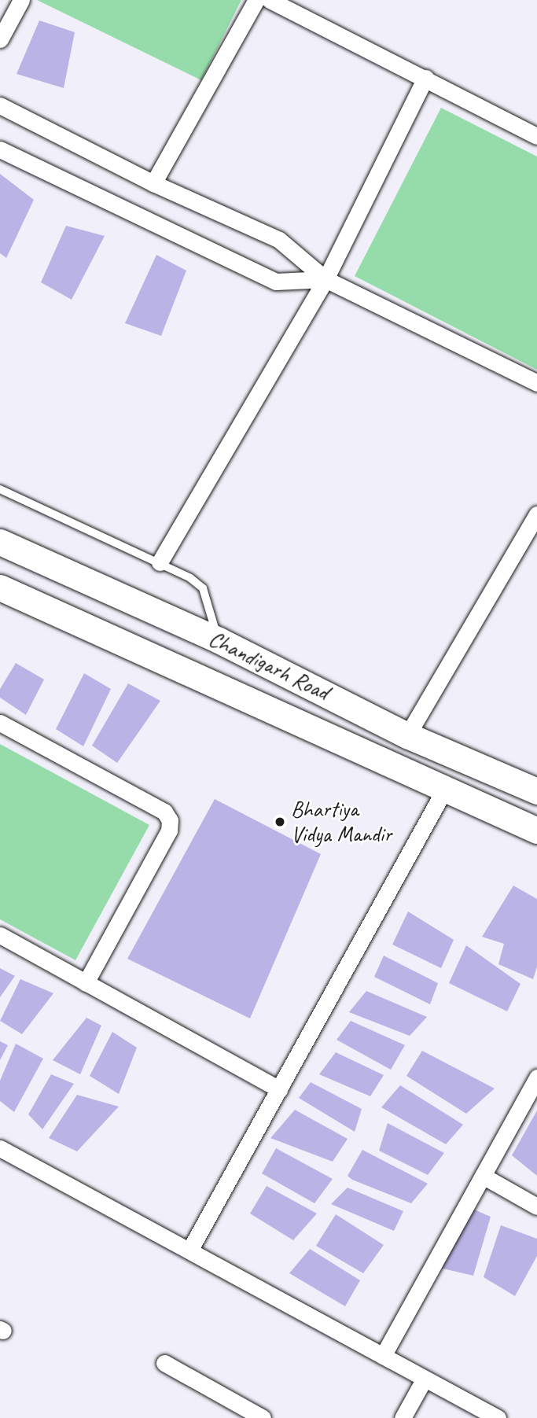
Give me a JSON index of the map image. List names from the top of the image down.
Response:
{
  "streets": {
    "main road": ["Chandigarh Road"]
  },
  "places": ["Bhartiya Vidya Mandir"]
}
